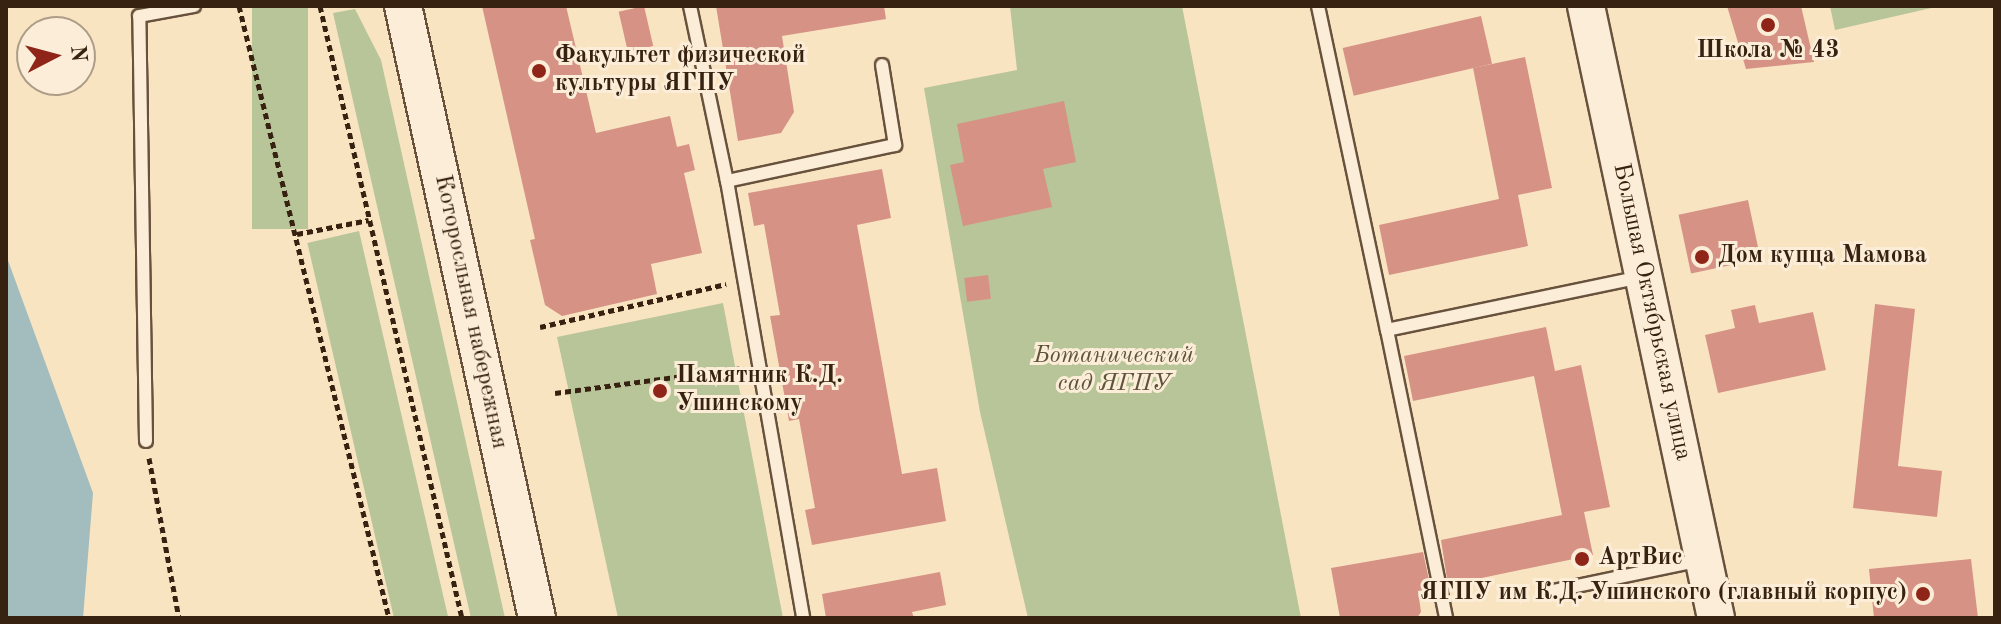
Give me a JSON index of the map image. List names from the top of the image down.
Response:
{
  "streets": {
    "main road": ["Которосльная набережная", "Большая Октябрьская улица"]
  },
  "parks": ["Ботанический сад ЯГПУ"],
  "places": [
    "Школа № 43",
    "Факультет физической культуры ЯГПУ",
    "Дом купца Мамова",
    "Памятник К.Д. Ушинскому",
    "АртВис",
    "ЯГПУ им К.Д. Ушинского (главный корпус)"
  ],
  "north": "right"
}
